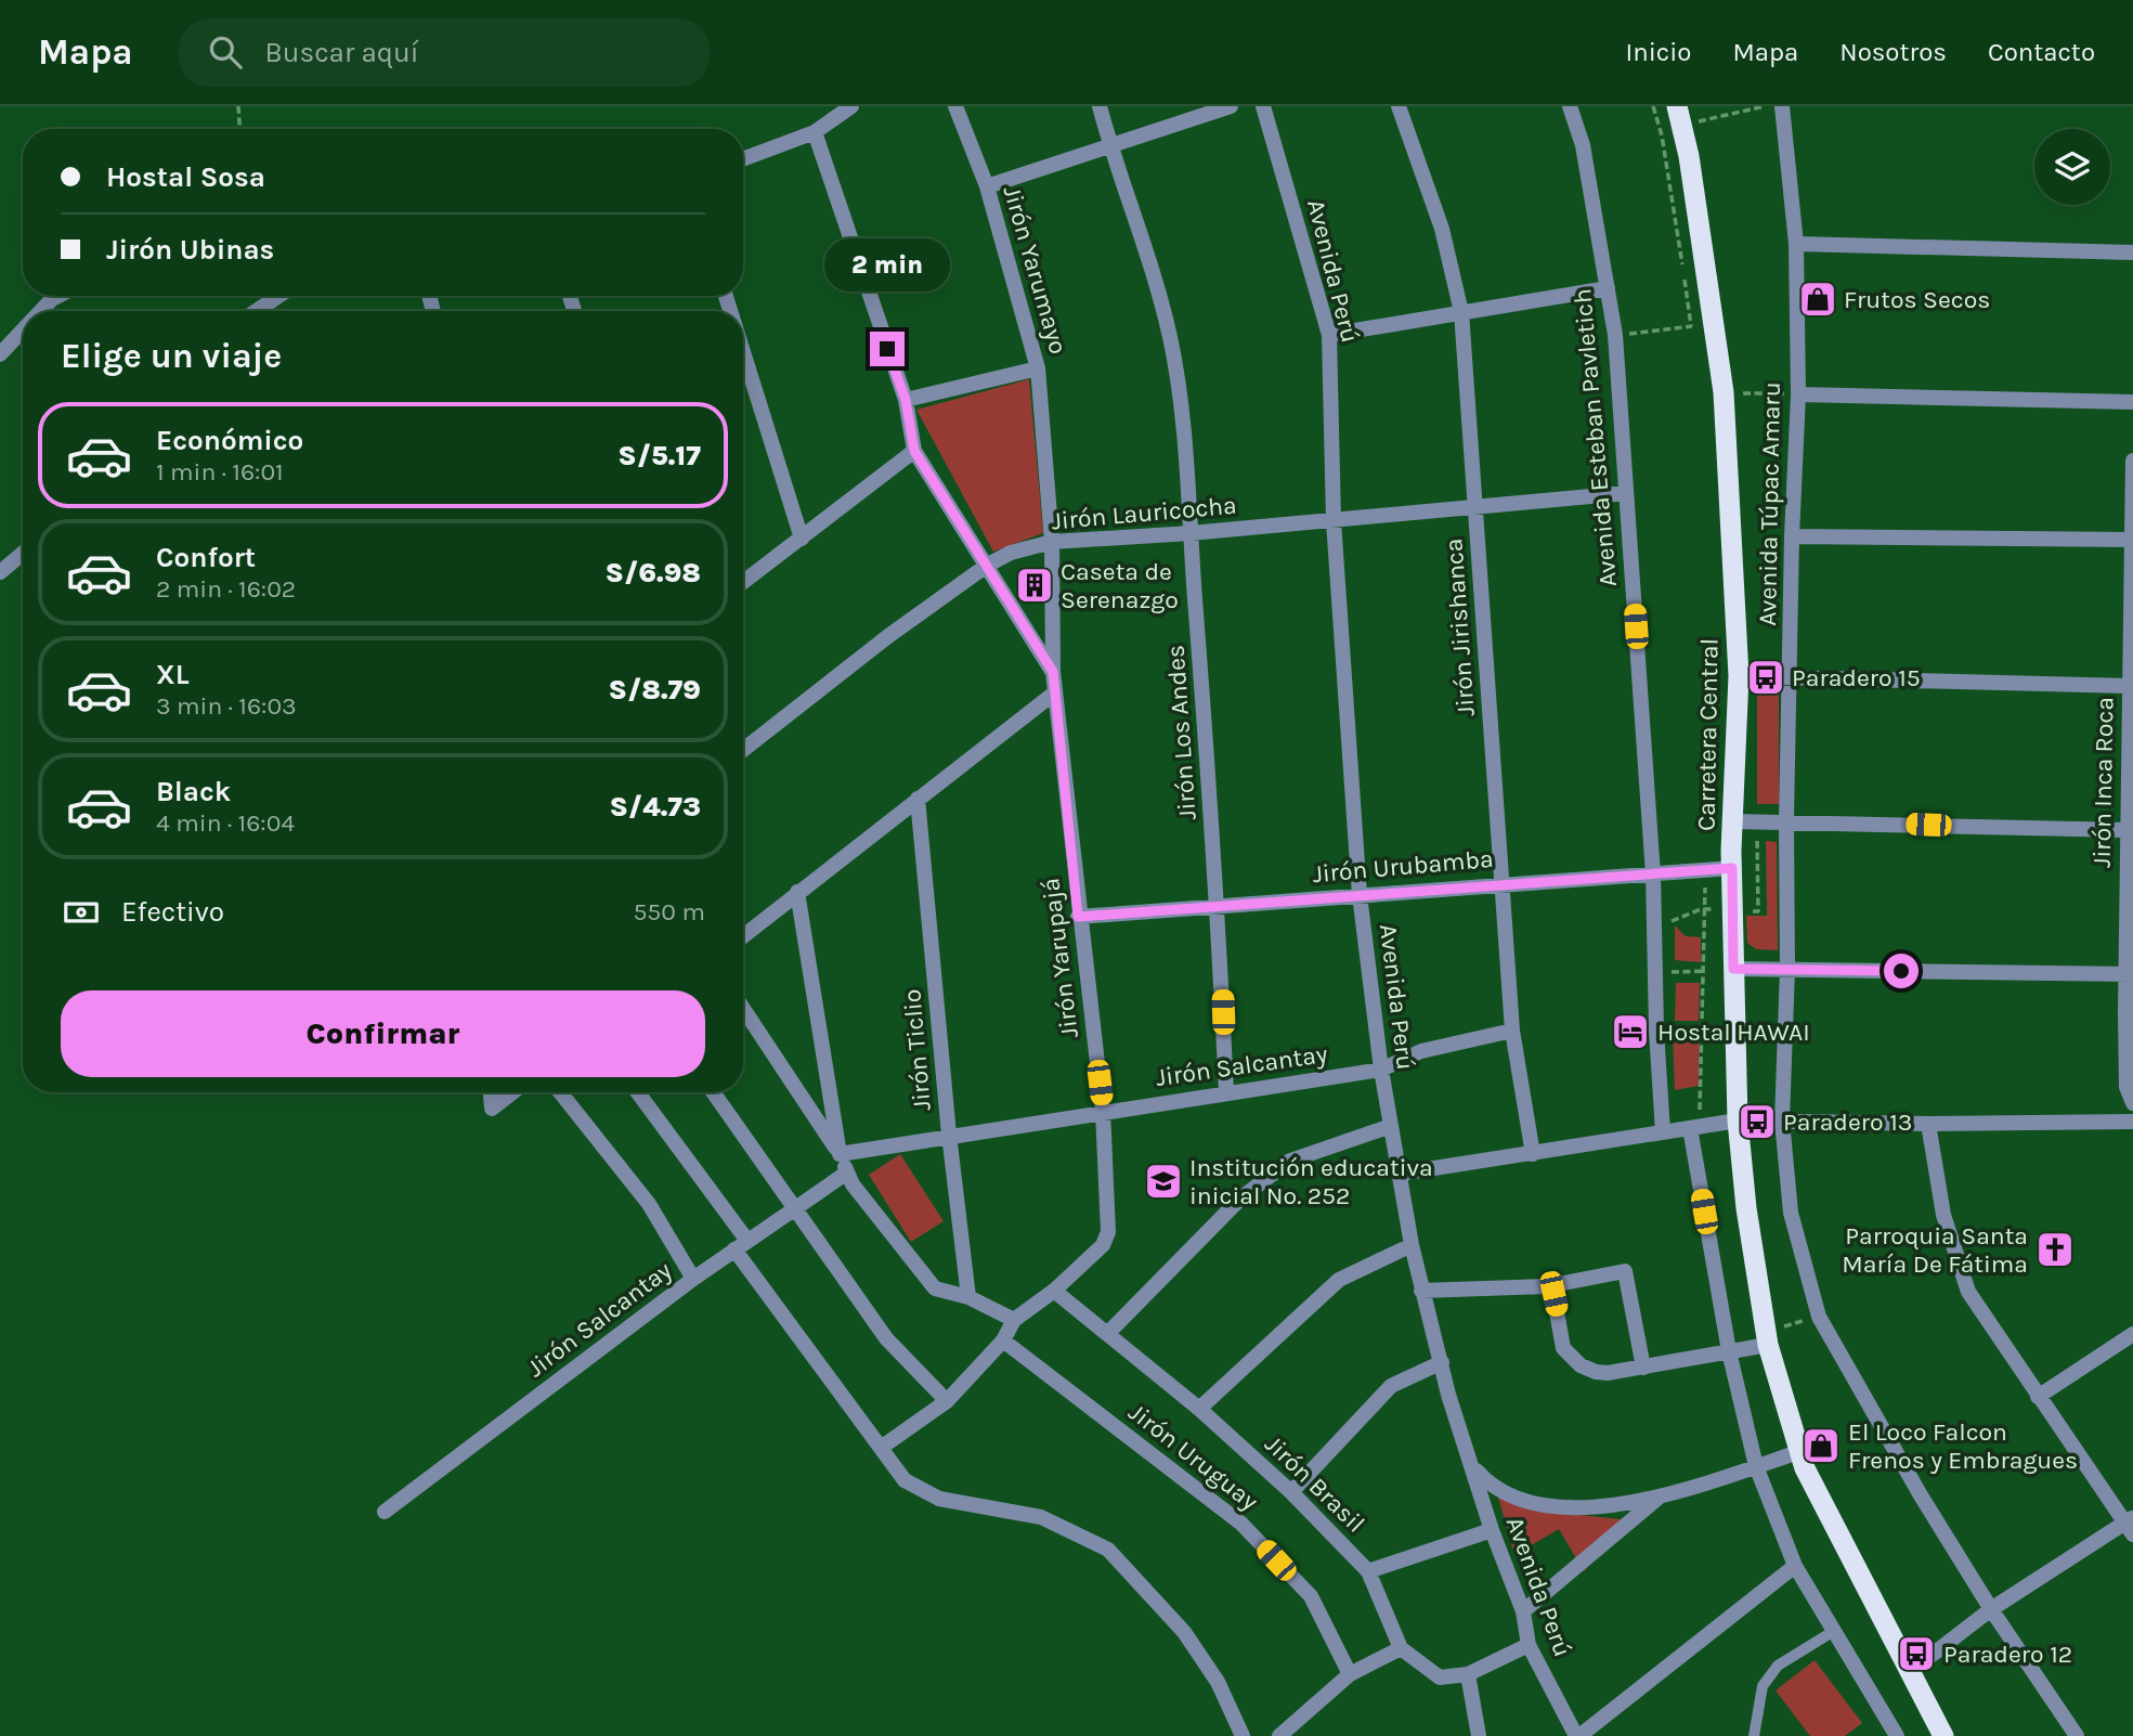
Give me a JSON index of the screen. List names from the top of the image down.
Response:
{
  "streets": {
    "highway": ["Carretera Central"],
    "street": [
      "Jirón Yarumayo",
      "Avenida Perú",
      "Avenida Esteban Pavletich",
      "Avenida Túpac Amaru",
      "Jirón Lauricocha",
      "Jirón Jirishanca",
      "Jirón Los Andes",
      "Jirón Inca Roca",
      "Jirón Urubamba",
      "Jirón Yarupajá",
      "Jirón Ticlio",
      "Jirón Salcantay",
      "Jirón Uruguay",
      "Jirón Brasil"
    ]
  },
  "crossings": [
    ["Jirón Yarumayo", "Jirón Lauricocha"],
    ["Jirón Yarumayo", "Jirón Yarupajá"],
    ["Avenida Perú", "Jirón Lauricocha"],
    ["Avenida Perú", "Jirón Urubamba"],
    ["Avenida Perú", "Jirón Salcantay"],
    ["Avenida Esteban Pavletich", "Jirón Lauricocha"],
    ["Avenida Esteban Pavletich", "Jirón Urubamba"],
    ["Jirón Lauricocha", "Jirón Jirishanca"],
    ["Jirón Lauricocha", "Jirón Los Andes"],
    ["Jirón Lauricocha", "Jirón Yarupajá"],
    ["Jirón Jirishanca", "Jirón Urubamba"],
    ["Jirón Jirishanca", "Jirón Salcantay"],
    ["Jirón Los Andes", "Jirón Urubamba"],
    ["Jirón Los Andes", "Jirón Salcantay"],
    ["Carretera Central", "Jirón Urubamba"],
    ["Jirón Urubamba", "Jirón Yarupajá"],
    ["Jirón Yarupajá", "Jirón Salcantay"],
    ["Jirón Yarupajá", "Jirón Uruguay"],
    ["Jirón Yarupajá", "Jirón Brasil"],
    ["Jirón Ticlio", "Jirón Salcantay"]
  ],
  "places": {
    "shop": ["Frutos Secos", "El Loco Falcon Frenos y Embragues"],
    "building": ["Caseta de Serenazgo"],
    "bus stop": ["Paradero 15", "Paradero 13", "Paradero 12"],
    "hotel": ["Hostal HAWAI"],
    "school or university": ["Institución educativa inicial No. 252"],
    "church": ["Parroquia Santa María De Fátima"]
  },
  "page": {
    "header": "Mapa",
    "search": "Buscar aquí",
    "nav": [
      "Inicio",
      "Mapa",
      "Nosotros",
      "Contacto"
    ],
    "banner": ["Hostal Sosa", "Jirón Ubinas"],
    "bubble": "2 min",
    "heading": "Elige un viaje",
    "list": [
      {
        "name": "Económico",
        "note": "1 min · 16:01",
        "value": "S/5.17"
      },
      {
        "name": "Confort",
        "note": "2 min · 16:02",
        "value": "S/6.98"
      },
      {
        "name": "XL",
        "note": "3 min · 16:03",
        "value": "S/8.79"
      },
      {
        "name": "Black",
        "note": "4 min · 16:04",
        "value": "S/4.73"
      }
    ],
    "pay": ["Efectivo", "550 m"],
    "buttons": "Confirmar"
  }
}
